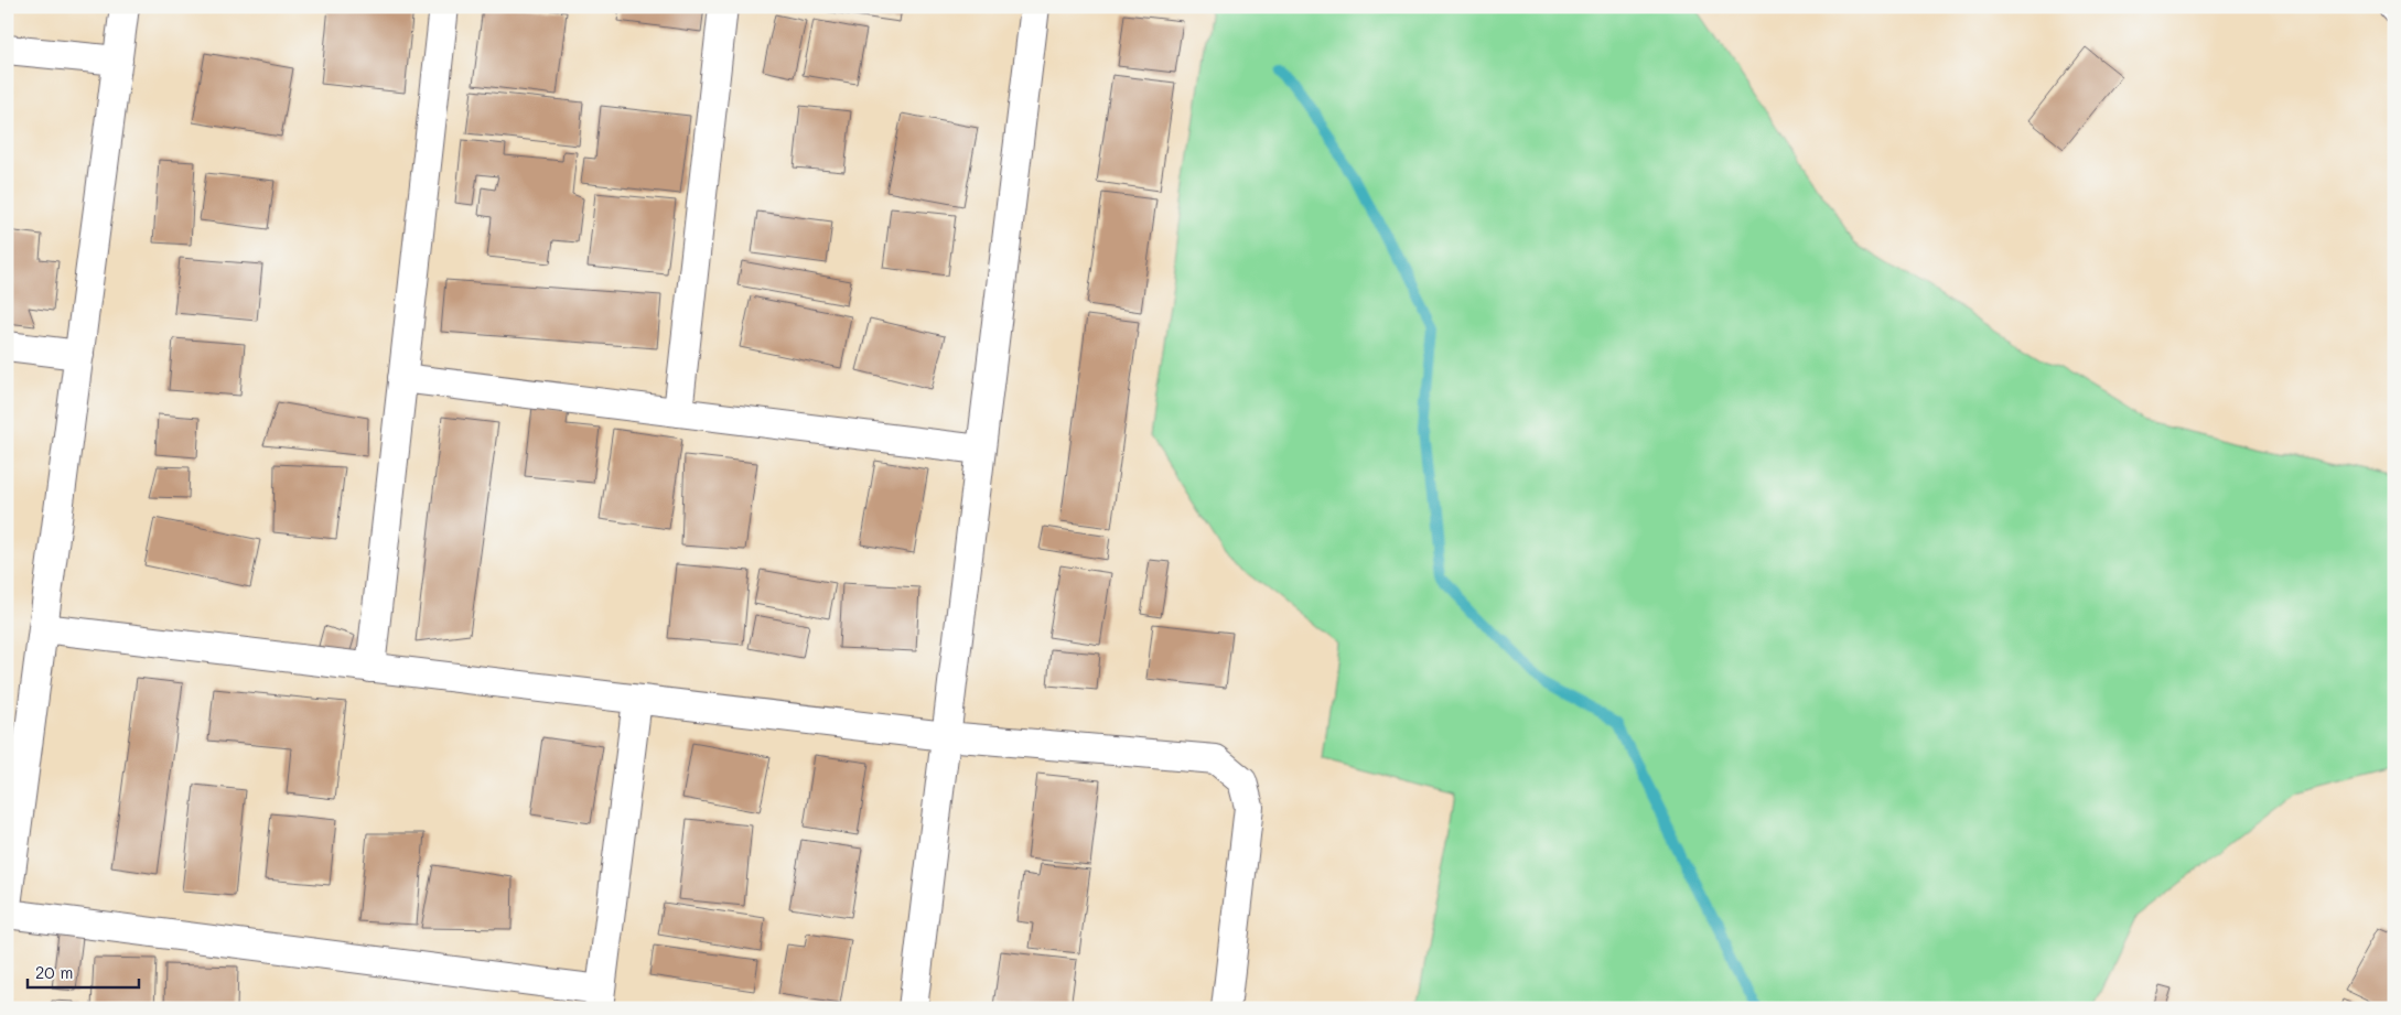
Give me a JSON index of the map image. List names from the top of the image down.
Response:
{
  "scale_bar": "20 m"
}
